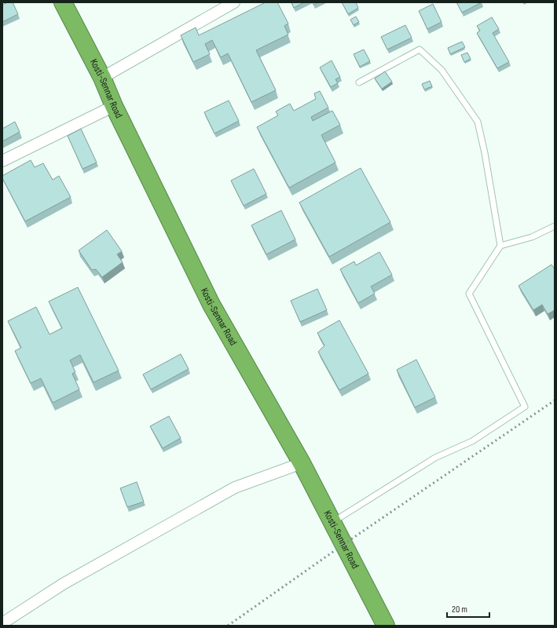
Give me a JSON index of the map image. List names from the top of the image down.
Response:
{
  "streets": {
    "highway": ["Kosti-Sennar Road"]
  },
  "scale_bar": "20 m"
}
